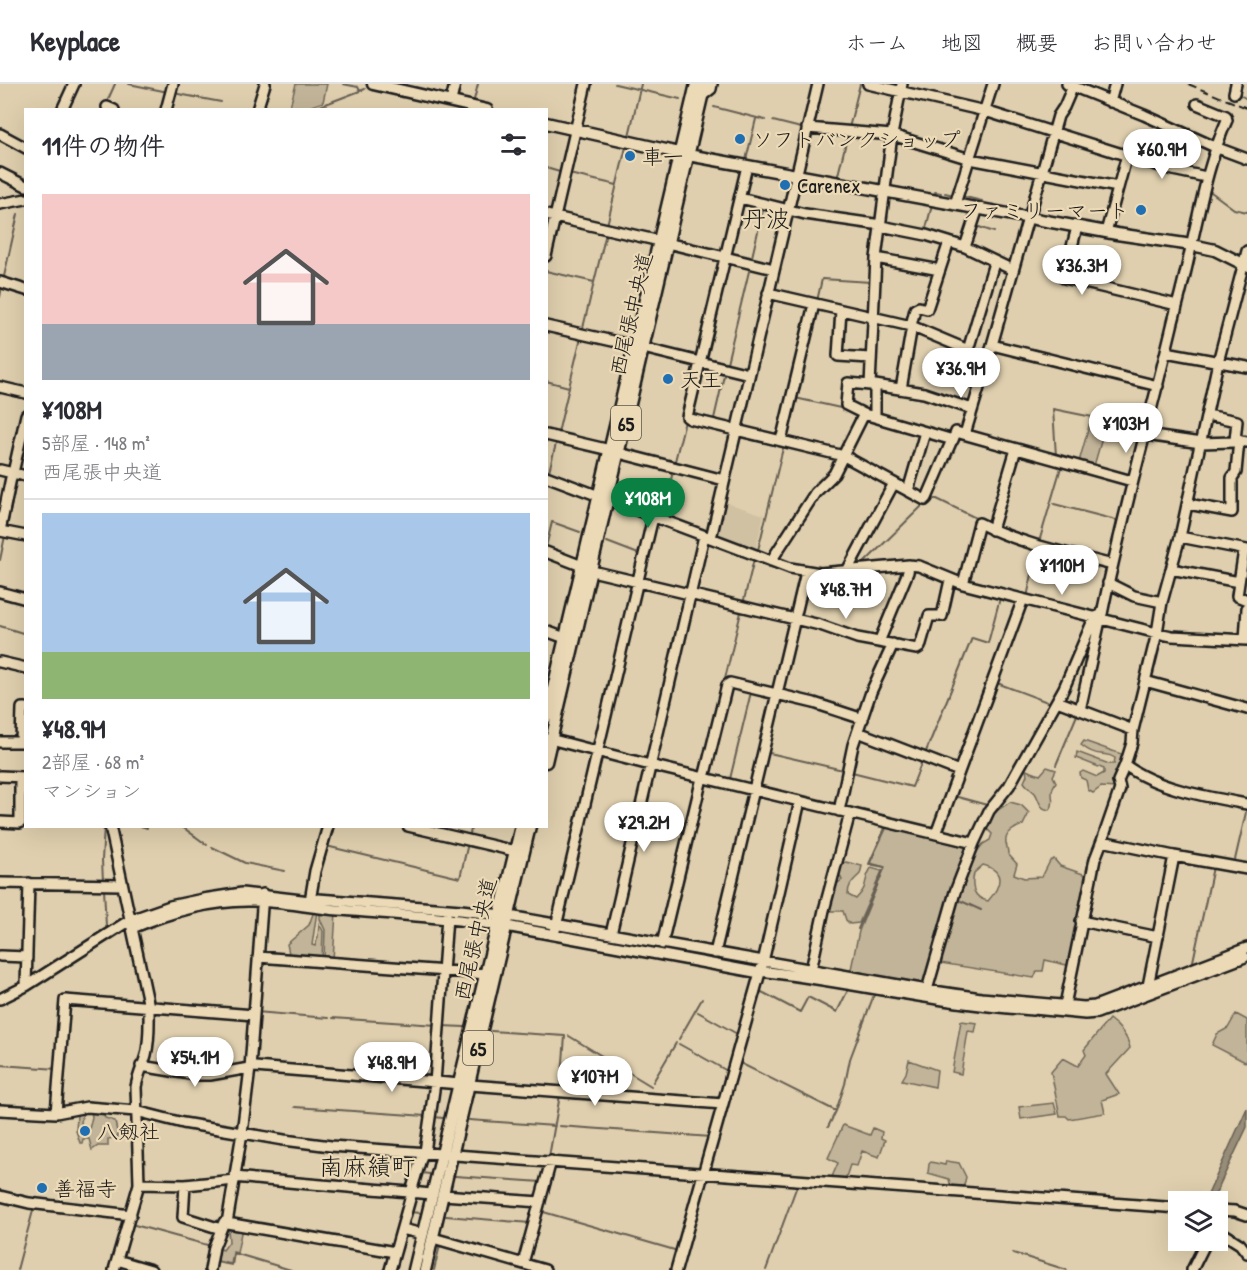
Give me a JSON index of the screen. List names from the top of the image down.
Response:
{
  "streets": {
    "main road": ["西尾張中央道", "65"]
  },
  "districts": ["丹波", "南麻績町"],
  "places": [
    "ソフトバンクショップ",
    "車一",
    "Carenex",
    "ファミリーマート",
    "天王",
    "八剱社",
    "善福寺"
  ],
  "page": {
    "header": "Keyplace",
    "nav": [
      "ホーム",
      "地図",
      "概要",
      "お問い合わせ"
    ],
    "heading": "11件の物件",
    "price": [
      "¥60.9M",
      "¥36.3M",
      "¥36.9M",
      "¥103M",
      "¥108M",
      "¥110M",
      "¥48.7M",
      "¥29.2M",
      "¥54.1M",
      "¥48.9M",
      "¥107M"
    ],
    "list": [
      {
        "name": "¥108M",
        "note": "5部屋 · 148 m² · 西尾張中央道"
      },
      {
        "name": "¥48.9M",
        "note": "2部屋 · 68 m² · マンション"
      }
    ]
  }
}
